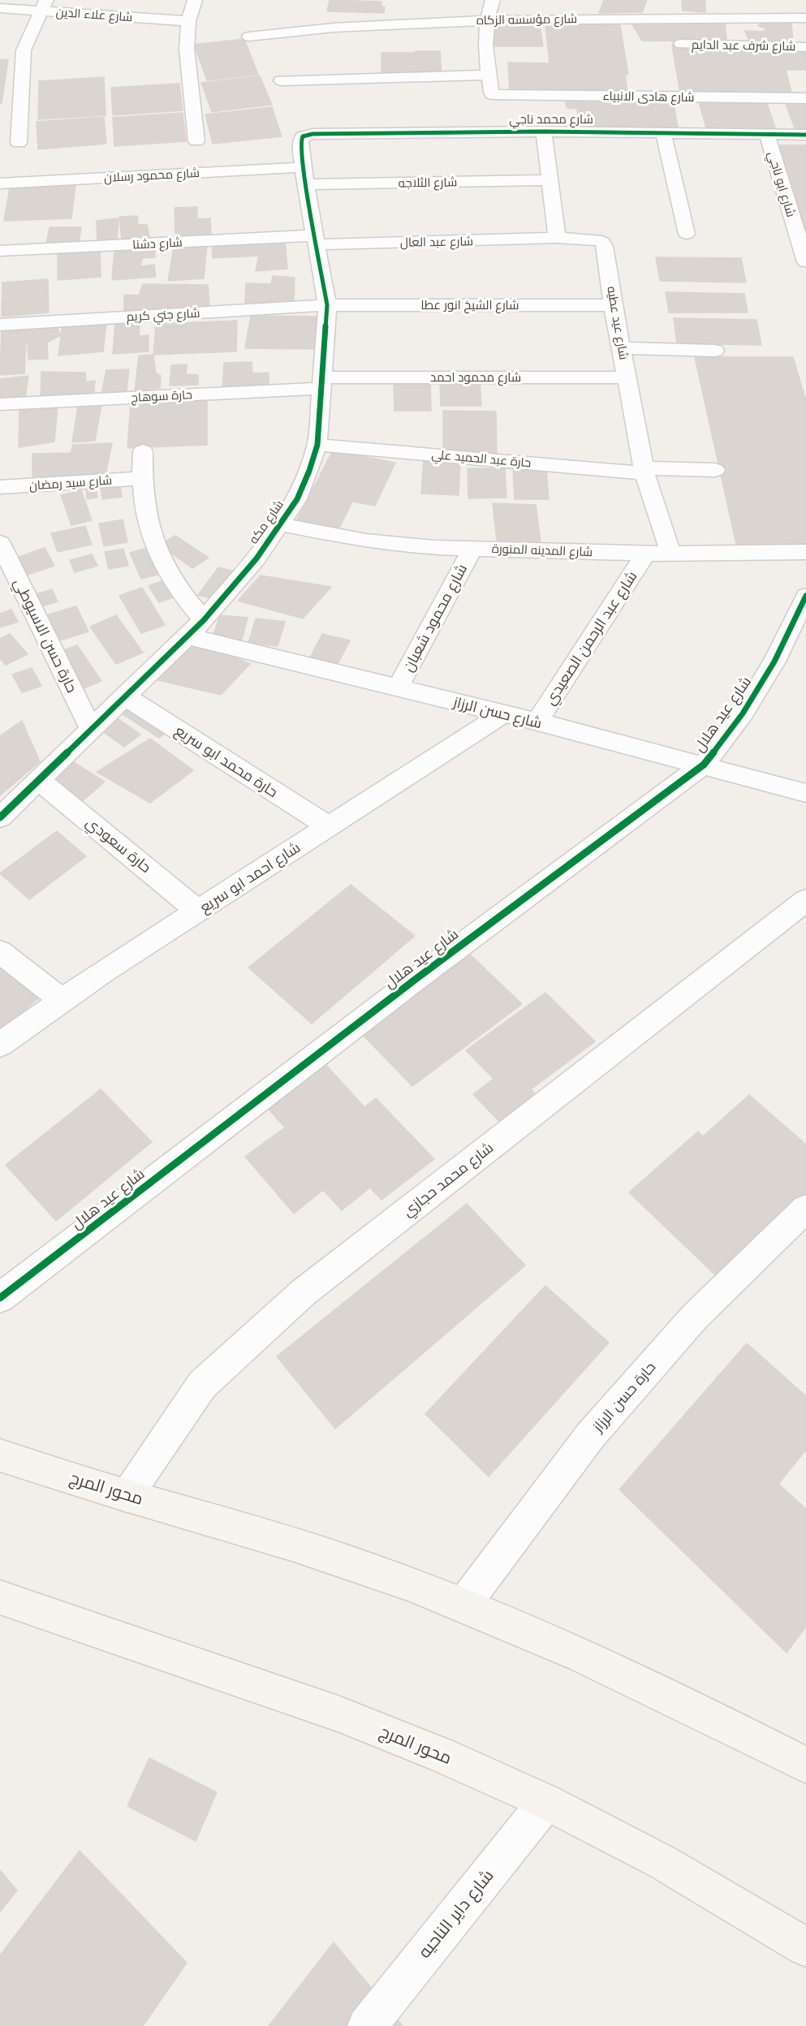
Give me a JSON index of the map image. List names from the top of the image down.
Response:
{
  "streets": {
    "main road": ["محور المرج"],
    "street": [
      "شارع علاء الدين",
      "شارع مؤسسه الزكاه",
      "شارع شرف عبد الدايم",
      "شارع هادى الانبياء",
      "شارع محمد ناجي",
      "شارع محمود رسلان",
      "شارع الثلاجه",
      "شارع ابو ناجي",
      "شارع عبد العال",
      "شارع دشنا",
      "شارع الشيخ انور عطا",
      "شارع جني كريم",
      "شارع عيد عطيه",
      "شارع محمود احمد",
      "حارة سوهاج",
      "حارة عبد الحميد علي",
      "شارع سيد رمضان",
      "شارع مكه",
      "شارع المدينه المنورة",
      "شارع محمود شعبان",
      "حارة حسن الاسيوطي",
      "شارع عبد الرحمن الصعيدي",
      "شارع حسن الرزاز",
      "شارع عيد هلال",
      "حارة محمد ابو سريع",
      "حارة سعودي",
      "شارع احمد ابو سريع",
      "شارع محمد حجازي",
      "حارة حسن الرزاز",
      "شارع داير الناحيه"
    ]
  },
  "crossings": [
    ["شارع محمد ناجي", "شارع ابو ناجي"],
    ["شارع محمد ناجي", "شارع مكه"],
    ["شارع محمود رسلان", "شارع الثلاجه"],
    ["شارع محمود رسلان", "شارع مكه"],
    ["شارع الثلاجه", "شارع مكه"],
    ["شارع عبد العال", "شارع دشنا"],
    ["شارع عبد العال", "شارع عيد عطيه"],
    ["شارع عبد العال", "شارع مكه"],
    ["شارع دشنا", "شارع مكه"],
    ["شارع الشيخ انور عطا", "شارع جني كريم"],
    ["شارع الشيخ انور عطا", "شارع عيد عطيه"],
    ["شارع الشيخ انور عطا", "شارع مكه"],
    ["شارع جني كريم", "شارع مكه"],
    ["شارع عيد عطيه", "شارع محمود احمد"],
    ["شارع عيد عطيه", "حارة عبد الحميد علي"],
    ["شارع عيد عطيه", "شارع المدينه المنورة"],
    ["شارع محمود احمد", "حارة سوهاج"],
    ["شارع محمود احمد", "شارع مكه"],
    ["حارة سوهاج", "شارع مكه"],
    ["حارة عبد الحميد علي", "شارع مكه"],
    ["شارع مكه", "شارع المدينه المنورة"],
    ["شارع مكه", "حارة حسن الاسيوطي"],
    ["شارع مكه", "شارع حسن الرزاز"],
    ["شارع مكه", "حارة محمد ابو سريع"],
    ["شارع مكه", "حارة سعودي"],
    ["شارع المدينه المنورة", "شارع محمود شعبان"],
    ["شارع المدينه المنورة", "شارع عبد الرحمن الصعيدي"],
    ["شارع محمود شعبان", "شارع حسن الرزاز"],
    ["شارع عبد الرحمن الصعيدي", "شارع حسن الرزاز"],
    ["شارع حسن الرزاز", "شارع عيد هلال"],
    ["شارع حسن الرزاز", "شارع احمد ابو سريع"],
    ["حارة محمد ابو سريع", "شارع احمد ابو سريع"],
    ["حارة سعودي", "شارع احمد ابو سريع"],
    ["شارع محمد حجازي", "محور المرج"],
    ["حارة حسن الرزاز", "محور المرج"],
    ["محور المرج", "شارع داير الناحيه"]
  ]
}
